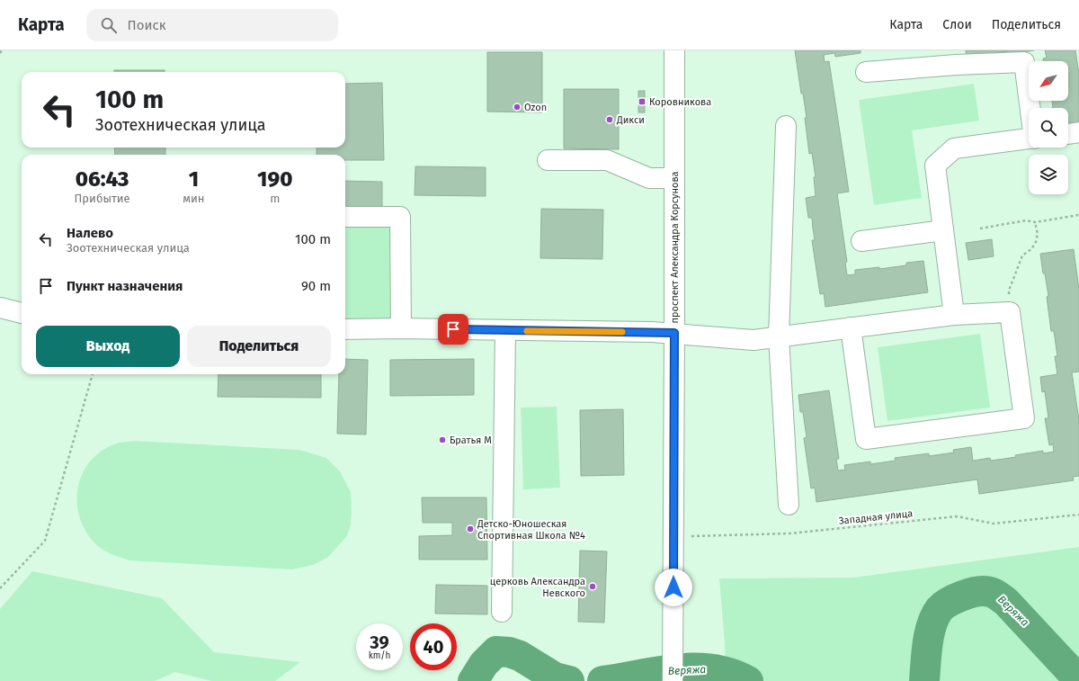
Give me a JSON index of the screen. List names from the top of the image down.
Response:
{
  "streets": {
    "street": ["проспект Александра Корсунова"],
    "path": ["Западная улица"]
  },
  "crossings": [
    ["проспект Александра Корсунова", "Западная улица"]
  ],
  "water": ["Веряжа"],
  "places": {
    "transit": ["Коровникова"],
    "other": [
      "Ozon",
      "Дикси",
      "Братья М",
      "Детско-Юношеская Спортивная Школа №4",
      "церковь Александра Невского"
    ]
  },
  "north": "bottom left",
  "page": {
    "header": "Карта",
    "search": "Поиск",
    "nav": ["Карта", "Слои", "Поделиться"],
    "turn": ["100 m", "Зоотехническая улица"],
    "eta": [
      "06:43",
      "Прибытие",
      "1",
      "мин",
      "190",
      "m"
    ],
    "list": [
      {
        "name": "Налево",
        "note": "Зоотехническая улица",
        "value": "100 m"
      },
      {
        "name": "Пункт назначения",
        "value": "90 m"
      }
    ],
    "buttons": ["Выход", "Поделиться"],
    "speed": "39 km/h",
    "limit": "40"
  }
}
